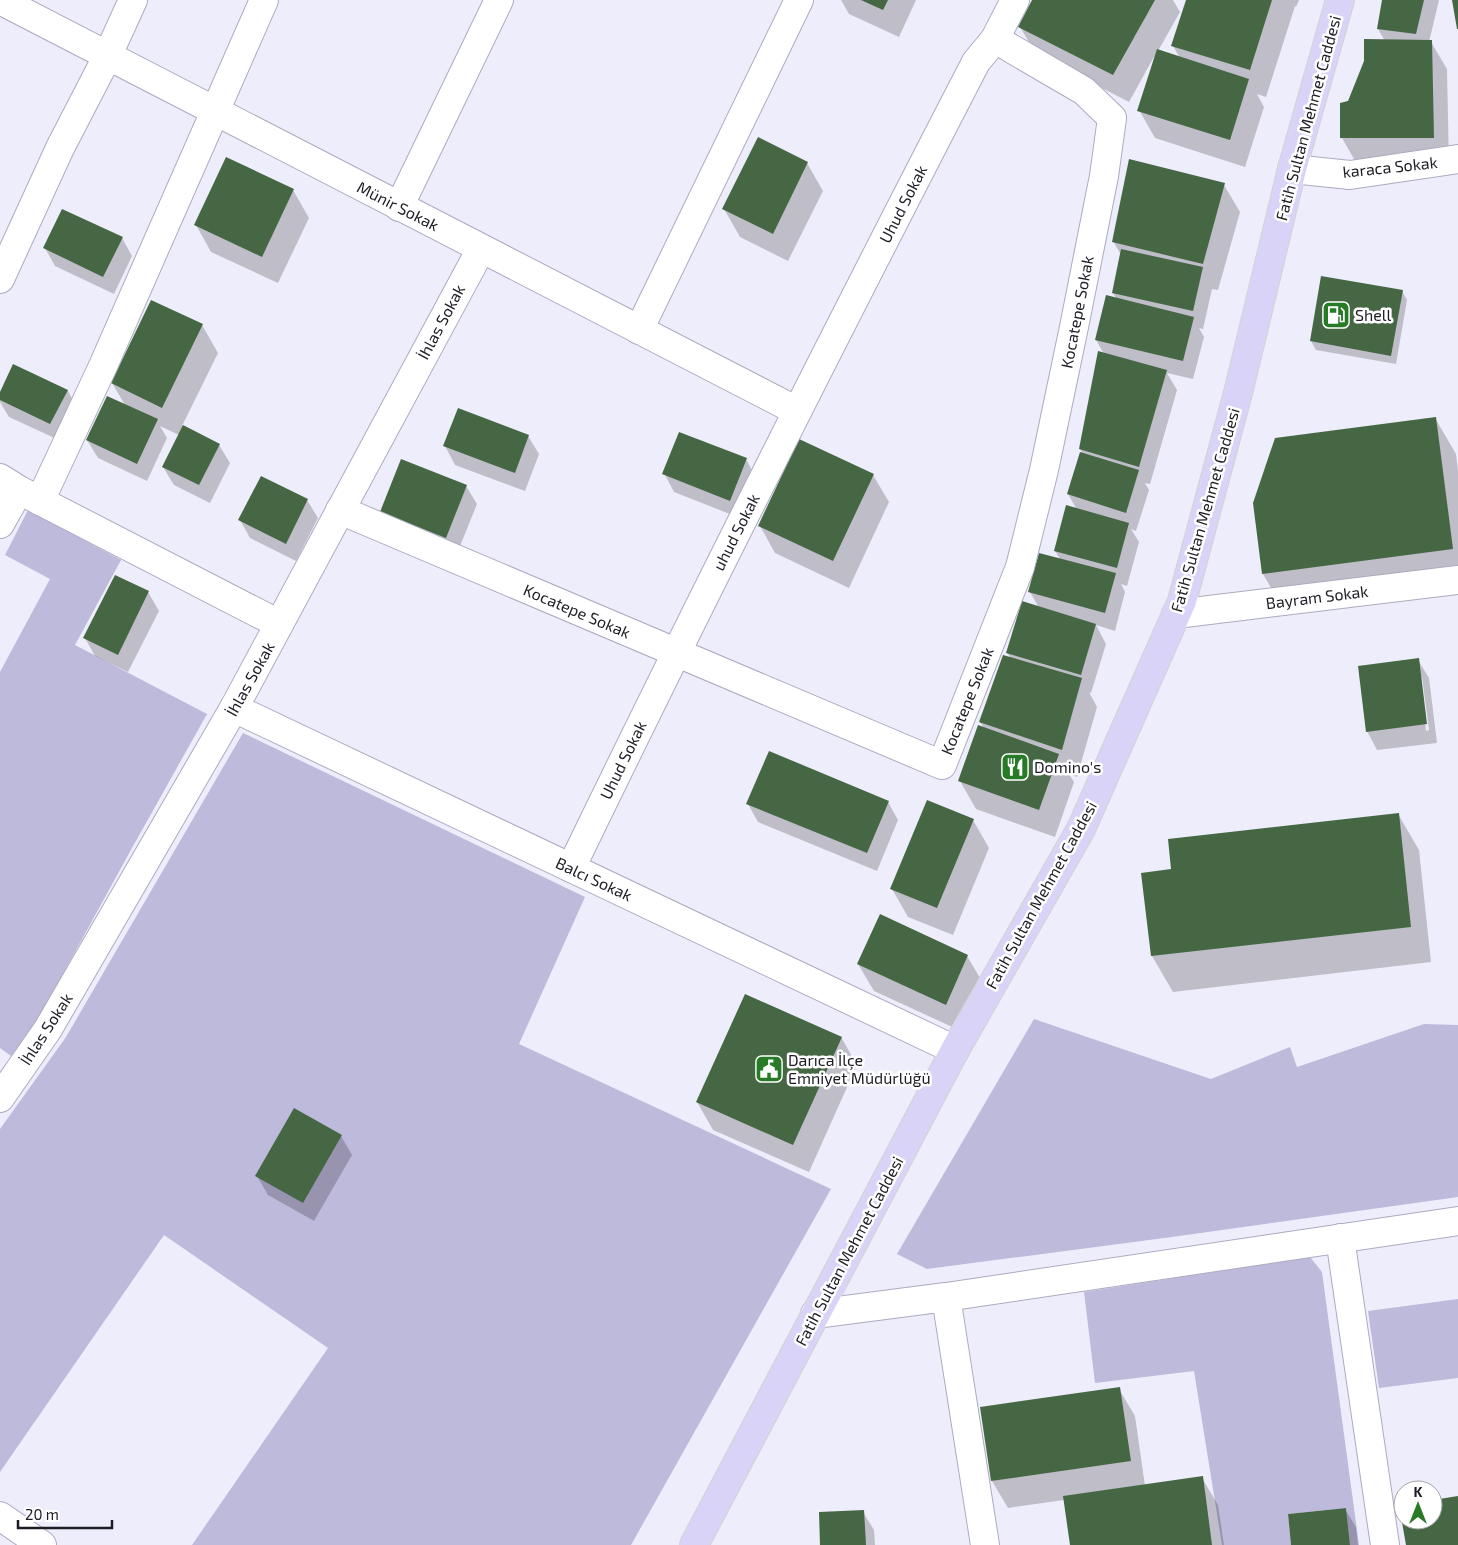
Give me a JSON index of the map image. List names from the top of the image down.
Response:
{
  "streets": {
    "main road": ["Fatih Sultan Mehmet Caddesi"],
    "street": [
      "karaca Sokak",
      "Uhud Sokak",
      "Münir Sokak",
      "Kocatepe Sokak",
      "İhlas Sokak",
      "uhud Sokak",
      "Bayram Sokak",
      "Balcı Sokak"
    ]
  },
  "crossings": [
    ["Fatih Sultan Mehmet Caddesi", "karaca Sokak"],
    ["Fatih Sultan Mehmet Caddesi", "Bayram Sokak"],
    ["Fatih Sultan Mehmet Caddesi", "Balcı Sokak"],
    ["Uhud Sokak", "Münir Sokak"],
    ["Uhud Sokak", "Kocatepe Sokak"],
    ["Uhud Sokak", "uhud Sokak"],
    ["Uhud Sokak", "Balcı Sokak"],
    ["Münir Sokak", "İhlas Sokak"],
    ["Münir Sokak", "uhud Sokak"],
    ["Kocatepe Sokak", "İhlas Sokak"],
    ["Kocatepe Sokak", "uhud Sokak"],
    ["İhlas Sokak", "Balcı Sokak"]
  ],
  "places": {
    "fuel station": ["Shell"],
    "restaurant": ["Domino's"],
    "public building": ["Darıca İlçe Emniyet Müdürlüğü"]
  },
  "scale_bar": "20 m",
  "north": "top"
}
